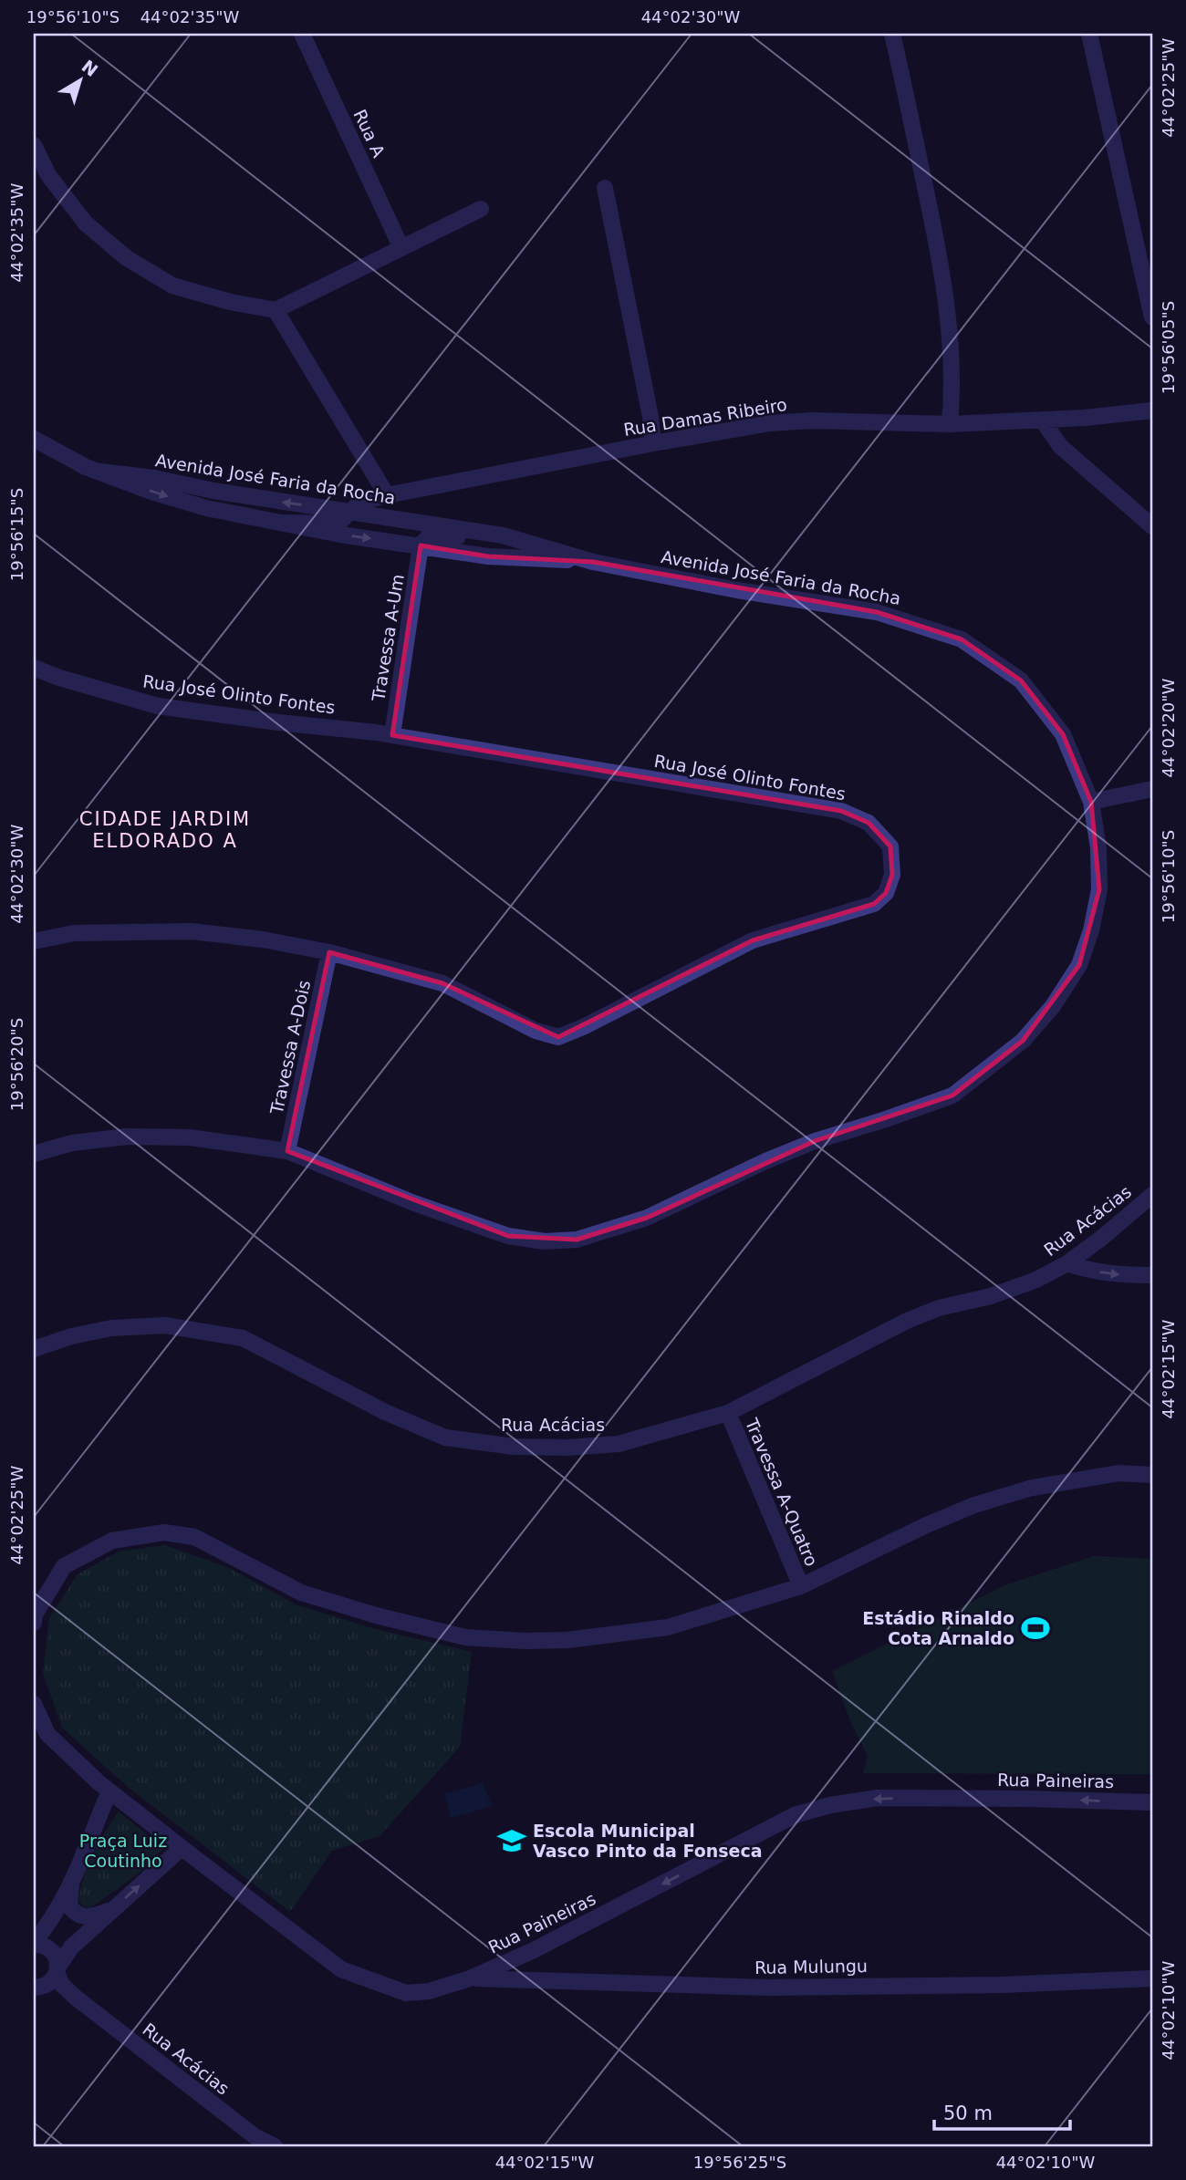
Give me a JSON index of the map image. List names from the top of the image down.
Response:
{
  "streets": {
    "street": [
      "Rua A",
      "Rua Damas Ribeiro",
      "Avenida José Faria da Rocha",
      "Travessa A-Um",
      "Rua José Olinto Fontes",
      "Travessa A-Dois",
      "Rua Acácias",
      "Travessa A-Quatro",
      "Rua Paineiras",
      "Rua Mulungu"
    ]
  },
  "crossings": [
    ["Rua Damas Ribeiro", "Avenida José Faria da Rocha"],
    ["Avenida José Faria da Rocha", "Travessa A-Um"],
    ["Avenida José Faria da Rocha", "Travessa A-Dois"],
    ["Travessa A-Um", "Rua José Olinto Fontes"],
    ["Rua José Olinto Fontes", "Travessa A-Dois"],
    ["Rua Acácias", "Travessa A-Quatro"],
    ["Rua Paineiras", "Rua Mulungu"]
  ],
  "one_way": ["Rua Paineiras"],
  "districts": ["CIDADE JARDIM ELDORADO A"],
  "parks": ["Praça Luiz Coutinho"],
  "places": {
    "sports": ["Estádio Rinaldo Cota Arnaldo"],
    "school or university": ["Escola Municipal Vasco Pinto da Fonseca"]
  },
  "scale_bar": "50 m",
  "north": "top right",
  "coordinates": [
    "19°56'10\"S",
    "44°02'35\"W",
    "44°02'30\"W",
    "44°02'25\"W",
    "19°56'05\"S",
    "19°56'15\"S",
    "44°02'20\"W",
    "19°56'20\"S",
    "44°02'15\"W",
    "44°02'10\"W",
    "19°56'25\"S"
  ]
}
